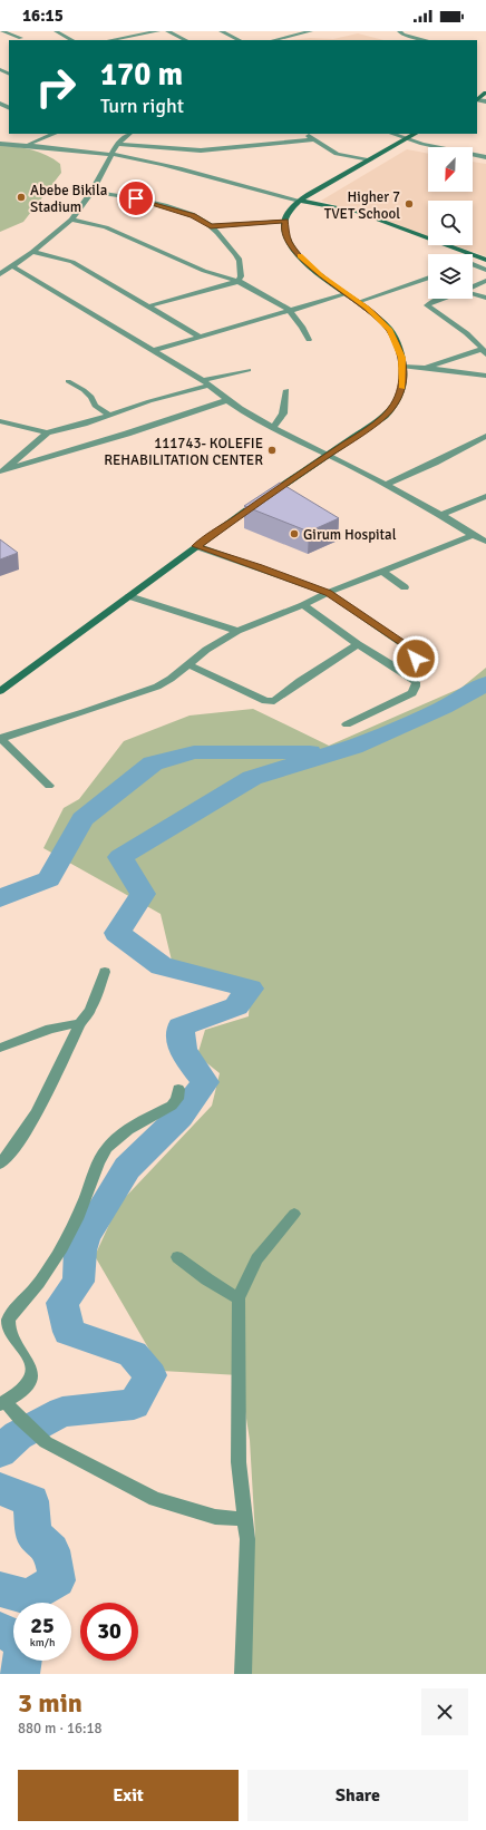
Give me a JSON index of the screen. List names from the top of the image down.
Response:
{
  "places": [
    "Abebe Bikila Stadium",
    "Higher 7 TVET School",
    "111743- KOLEFIE REHABILITATION CENTER",
    "Girum Hospital"
  ],
  "north": "bottom left",
  "page": {
    "status": "16:15",
    "turn": ["170 m", "Turn right"],
    "speed": "25 km/h",
    "limit": "30",
    "heading": ["3 min", "880 m · 16:18"],
    "buttons": ["Exit", "Share"]
  }
}
